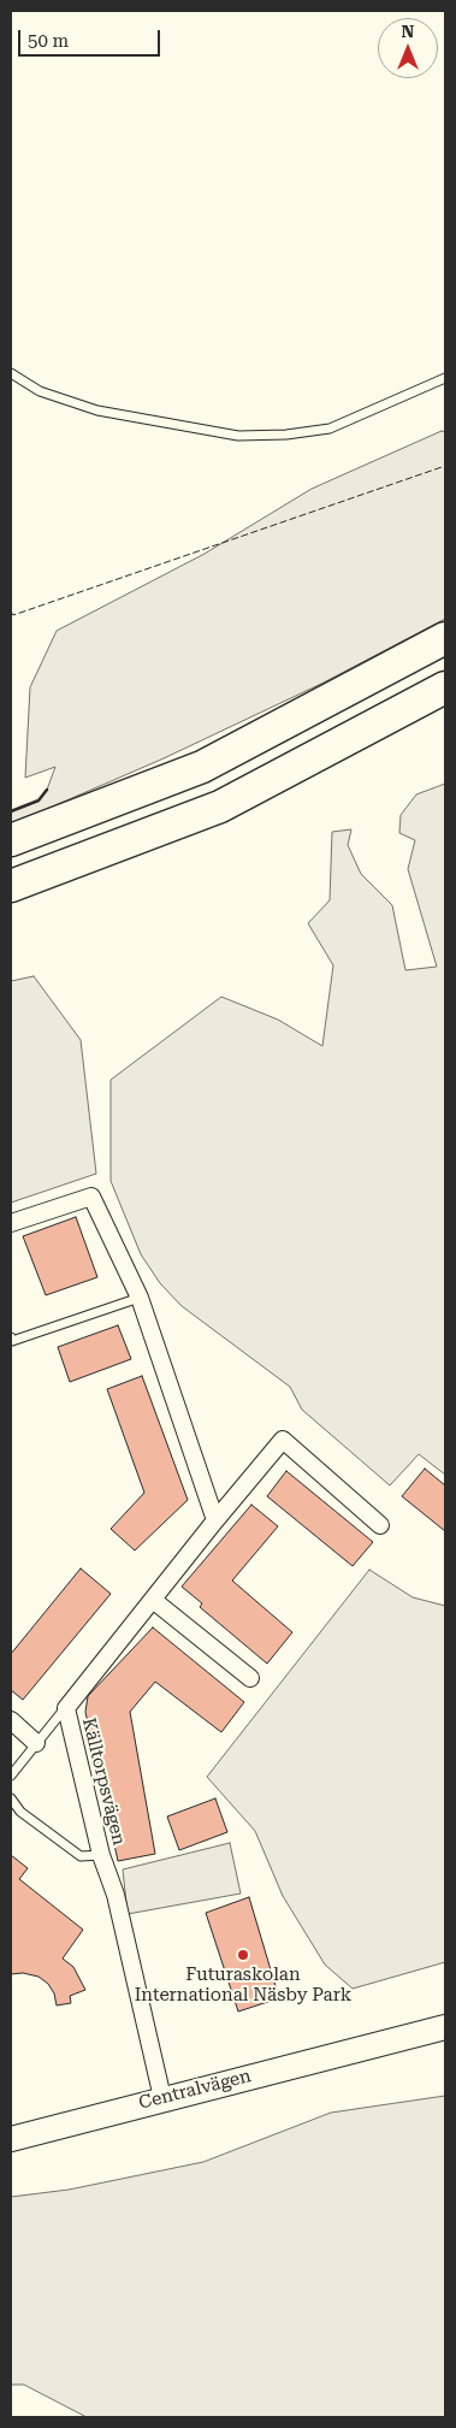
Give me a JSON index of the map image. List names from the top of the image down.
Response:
{
  "streets": {
    "street": ["Källtorpsvägen", "Centralvägen"]
  },
  "crossings": [
    ["Källtorpsvägen", "Centralvägen"]
  ],
  "places": ["Futuraskolan International Näsby Park"],
  "scale_bar": "50 m",
  "north": "top"
}
